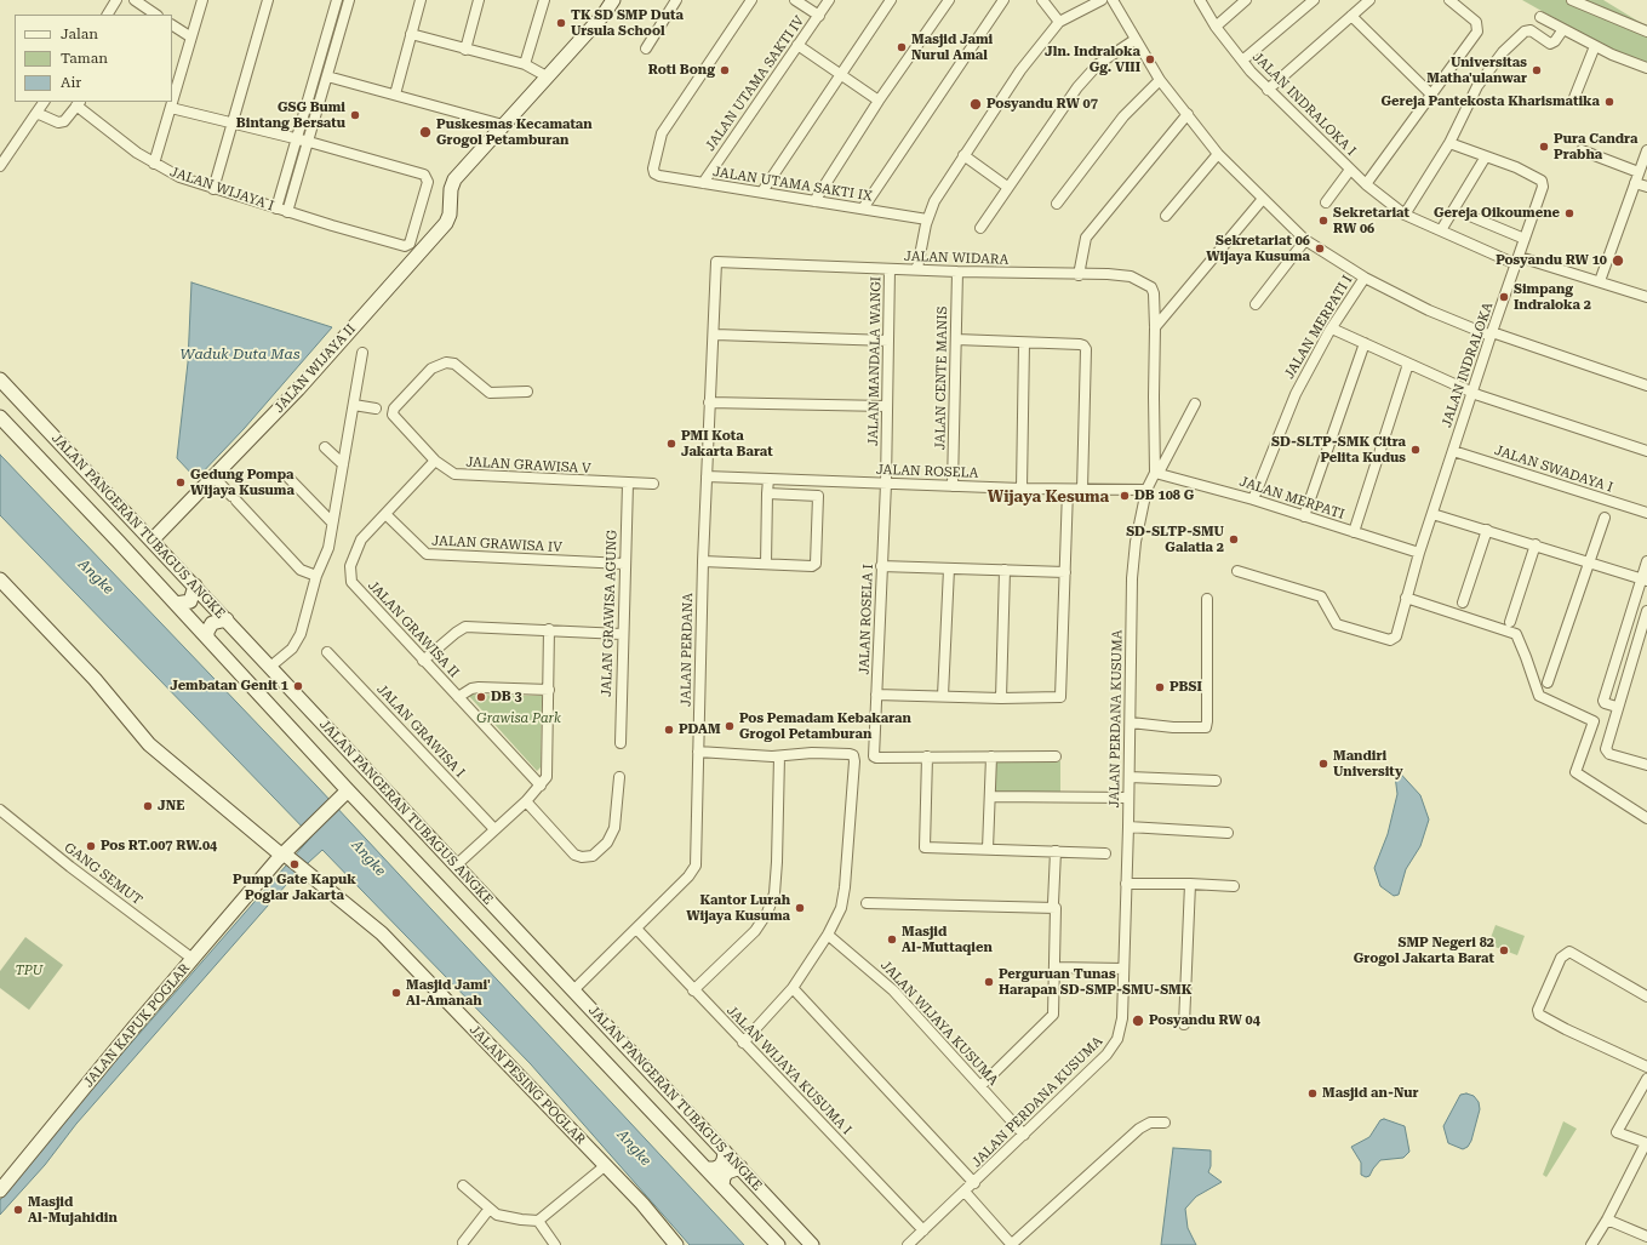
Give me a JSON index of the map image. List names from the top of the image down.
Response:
{
  "streets": {
    "main road": [
      "JALAN WIJAYA II",
      "JALAN PANGERAN TUBAGUS ANGKE",
      "JALAN KAPUK POGLAR",
      "JALAN PESING POGLAR"
    ],
    "street": [
      "JALAN UTAMA SAKTI IV",
      "JALAN INDRALOKA I",
      "JALAN UTAMA SAKTI IX",
      "JALAN WIJAYA I",
      "JALAN WIDARA",
      "JALAN MERPATI I",
      "JALAN MANDALA WANGI",
      "JALAN INDRALOKA",
      "JALAN CENTE MANIS",
      "JALAN GRAWISA V",
      "JALAN SWADAYA I",
      "JALAN ROSELA",
      "JALAN MERPATI",
      "JALAN GRAWISA IV",
      "JALAN GRAWISA AGUNG",
      "JALAN ROSELA I",
      "JALAN GRAWISA II",
      "JALAN PERDANA",
      "JALAN PERDANA KUSUMA",
      "JALAN GRAWISA I",
      "GANG SEMUT",
      "JALAN WIJAYA KUSUMA",
      "JALAN WIJAYA KUSUMA I"
    ]
  },
  "crossings": [
    ["JALAN UTAMA SAKTI IV", "JALAN UTAMA SAKTI IX"],
    ["JALAN INDRALOKA I", "JALAN INDRALOKA"],
    ["JALAN WIDARA", "JALAN MANDALA WANGI"],
    ["JALAN WIDARA", "JALAN CENTE MANIS"],
    ["JALAN WIDARA", "JALAN MERPATI"],
    ["JALAN WIDARA", "JALAN PERDANA"],
    ["JALAN WIDARA", "JALAN PERDANA KUSUMA"],
    ["JALAN MERPATI I", "JALAN MERPATI"],
    ["JALAN MANDALA WANGI", "JALAN ROSELA"],
    ["JALAN MANDALA WANGI", "JALAN ROSELA I"],
    ["JALAN INDRALOKA", "JALAN SWADAYA I"],
    ["JALAN INDRALOKA", "JALAN MERPATI"],
    ["JALAN WIJAYA II", "JALAN PANGERAN TUBAGUS ANGKE"],
    ["JALAN CENTE MANIS", "JALAN ROSELA"],
    ["JALAN GRAWISA V", "JALAN GRAWISA AGUNG"],
    ["JALAN GRAWISA V", "JALAN GRAWISA II"],
    ["JALAN ROSELA", "JALAN ROSELA I"],
    ["JALAN ROSELA", "JALAN PERDANA"],
    ["JALAN ROSELA", "JALAN PERDANA KUSUMA"],
    ["JALAN MERPATI", "JALAN PERDANA KUSUMA"],
    ["JALAN PANGERAN TUBAGUS ANGKE", "JALAN PERDANA"],
    ["JALAN PANGERAN TUBAGUS ANGKE", "JALAN KAPUK POGLAR"],
    ["JALAN GRAWISA IV", "JALAN GRAWISA AGUNG"],
    ["JALAN GRAWISA IV", "JALAN GRAWISA II"],
    ["JALAN PERDANA", "JALAN WIJAYA KUSUMA I"],
    ["JALAN PERDANA KUSUMA", "JALAN WIJAYA KUSUMA"],
    ["JALAN PERDANA KUSUMA", "JALAN WIJAYA KUSUMA I"],
    ["GANG SEMUT", "JALAN KAPUK POGLAR"],
    ["JALAN KAPUK POGLAR", "JALAN PESING POGLAR"]
  ],
  "districts": ["Wijaya Kesuma"],
  "water": ["Waduk Duta Mas", "Angke"],
  "parks": ["Grawisa Park", "TPU"],
  "places": [
    "TK SD SMP Duta Ursula School",
    "Masjid Jami Nurul Amal",
    "Jln. Indraloka Gg. VIII",
    "Roti Bong",
    "Universitas Matha'ulanwar",
    "Gereja Pantekosta Kharismatika",
    "Posyandu RW 07",
    "GSG Bumi Bintang Bersatu",
    "Puskesmas Kecamatan Grogol Petamburan",
    "Pura Candra Prabha",
    "Gereja Oikoumene",
    "Sekretariat RW 06",
    "Sekretariat 06 Wijaya Kusuma",
    "Posyandu RW 10",
    "Simpang Indraloka 2",
    "PMI Kota Jakarta Barat",
    "SD-SLTP-SMK Citra Pelita Kudus",
    "Gedung Pompa Wijaya Kusuma",
    "DB 108 G",
    "SD-SLTP-SMU Galatia 2",
    "Jembatan Genit 1",
    "PBSI",
    "DB 3",
    "Pos Pemadam Kebakaran Grogol Petamburan",
    "PDAM",
    "Mandiri University",
    "JNE",
    "Pos RT.007 RW.04",
    "Pump Gate Kapuk Poglar Jakarta",
    "Kantor Lurah Wijaya Kusuma",
    "Masjid Al-Muttaqien",
    "SMP Negeri 82 Grogol Jakarta Barat",
    "Perguruan Tunas Harapan SD-SMP-SMU-SMK",
    "Masjid Jami' Al-Amanah",
    "Posyandu RW 04",
    "Masjid an-Nur",
    "Masjid Al-Mujahidin"
  ],
  "legend": ["Jalan", "Taman", "Air"]
}
